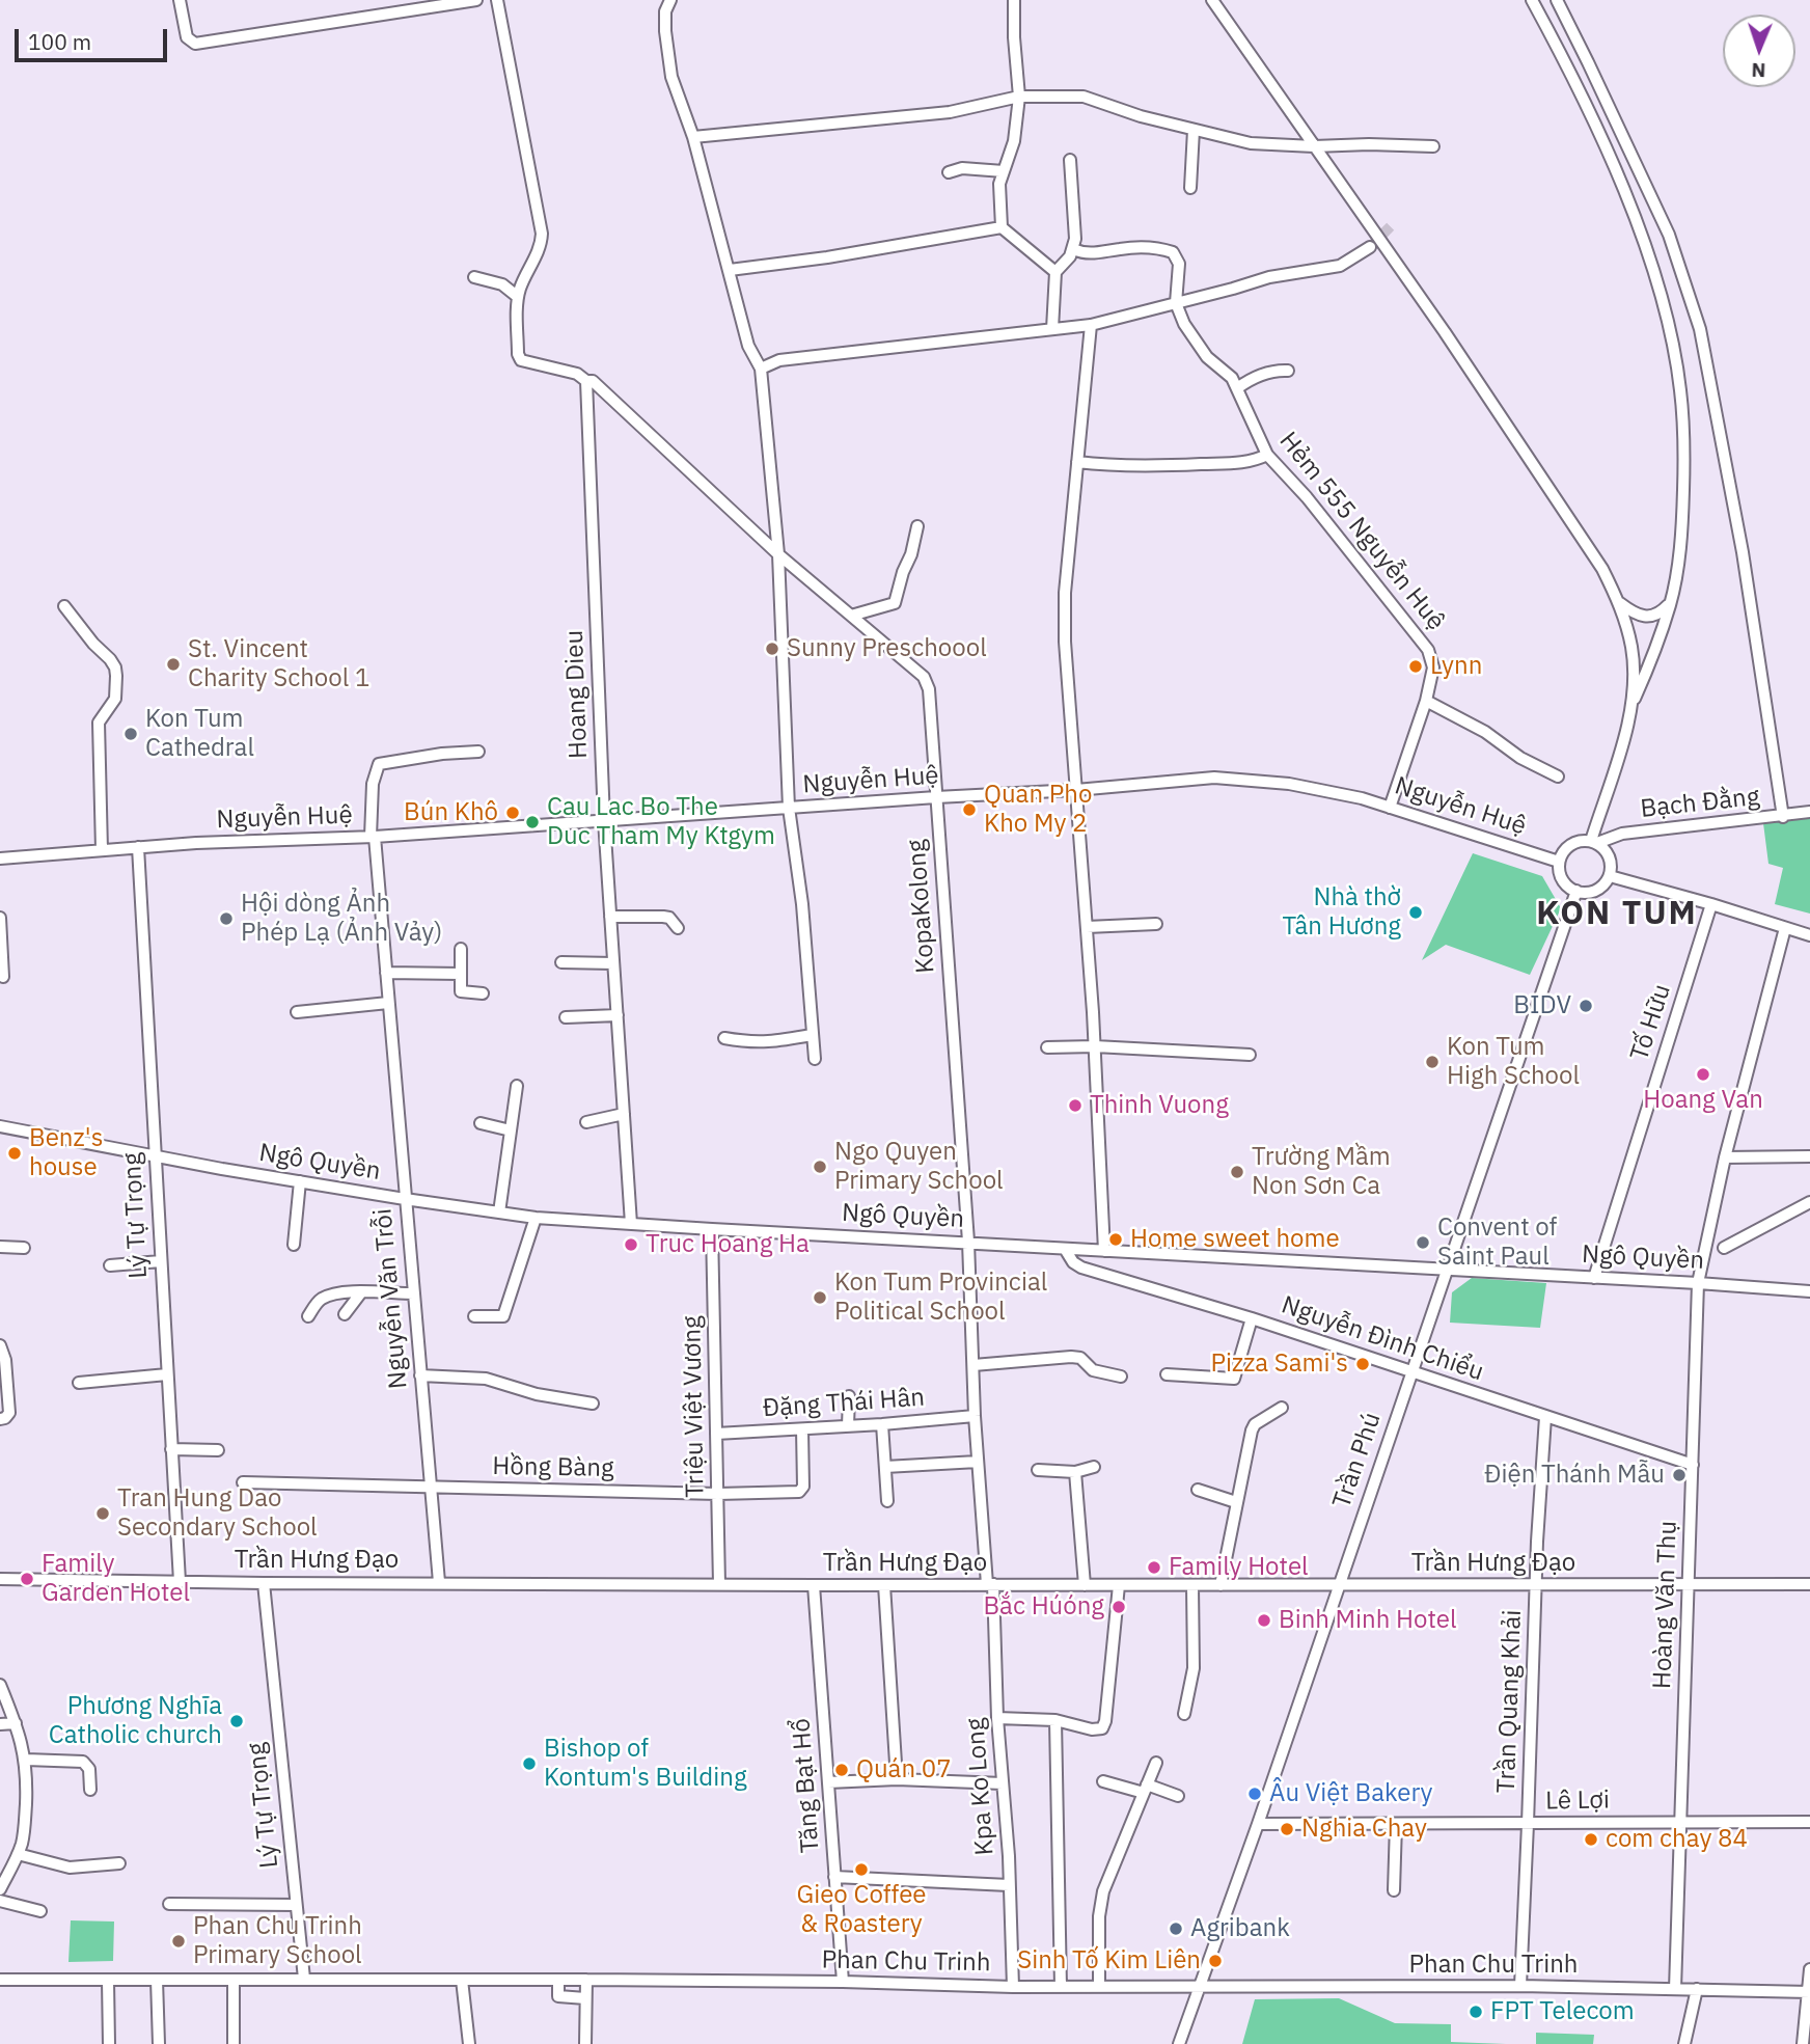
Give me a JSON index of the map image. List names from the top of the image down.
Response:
{
  "streets": {
    "street": [
      "Hẻm 555 Nguyễn Huệ",
      "Hoang Dieu",
      "Nguyễn Huệ",
      "Bạch Đằng",
      "KopaKolong",
      "Tố Hữu",
      "Ngô Quyền",
      "Lý Tự Trọng",
      "Nguyễn Văn Trỗi",
      "Nguyễn Đình Chiểu",
      "Đặng Thái Hân",
      "Triệu Việt Vương",
      "Trần Phú",
      "Hồng Bàng",
      "Trần Hưng Đạo",
      "Hoàng Văn Thụ",
      "Trần Quang Khải",
      "Tăng Bạt Hổ",
      "Kpa Ko Long",
      "Lê Lợi",
      "Phan Chu Trinh"
    ]
  },
  "crossings": [
    ["Hẻm 555 Nguyễn Huệ", "Nguyễn Huệ"],
    ["Hoang Dieu", "Nguyễn Huệ"],
    ["Hoang Dieu", "KopaKolong"],
    ["Hoang Dieu", "Ngô Quyền"],
    ["Nguyễn Huệ", "Bạch Đằng"],
    ["Nguyễn Huệ", "KopaKolong"],
    ["Nguyễn Huệ", "Lý Tự Trọng"],
    ["Nguyễn Huệ", "Nguyễn Văn Trỗi"],
    ["Nguyễn Huệ", "Trần Phú"],
    ["Bạch Đằng", "Trần Phú"],
    ["KopaKolong", "Ngô Quyền"],
    ["KopaKolong", "Đặng Thái Hân"],
    ["KopaKolong", "Trần Hưng Đạo"],
    ["KopaKolong", "Kpa Ko Long"],
    ["Tố Hữu", "Ngô Quyền"],
    ["Ngô Quyền", "Lý Tự Trọng"],
    ["Ngô Quyền", "Nguyễn Văn Trỗi"],
    ["Ngô Quyền", "Nguyễn Đình Chiểu"],
    ["Ngô Quyền", "Triệu Việt Vương"],
    ["Ngô Quyền", "Trần Phú"],
    ["Ngô Quyền", "Hoàng Văn Thụ"],
    ["Lý Tự Trọng", "Trần Hưng Đạo"],
    ["Lý Tự Trọng", "Phan Chu Trinh"],
    ["Nguyễn Văn Trỗi", "Hồng Bàng"],
    ["Nguyễn Văn Trỗi", "Trần Hưng Đạo"],
    ["Nguyễn Đình Chiểu", "Trần Phú"],
    ["Nguyễn Đình Chiểu", "Hoàng Văn Thụ"],
    ["Nguyễn Đình Chiểu", "Trần Quang Khải"],
    ["Đặng Thái Hân", "Triệu Việt Vương"],
    ["Đặng Thái Hân", "Hồng Bàng"],
    ["Triệu Việt Vương", "Hồng Bàng"],
    ["Triệu Việt Vương", "Trần Hưng Đạo"],
    ["Trần Phú", "Trần Hưng Đạo"],
    ["Trần Phú", "Lê Lợi"],
    ["Trần Phú", "Phan Chu Trinh"],
    ["Trần Hưng Đạo", "Hoàng Văn Thụ"],
    ["Trần Hưng Đạo", "Trần Quang Khải"],
    ["Trần Hưng Đạo", "Tăng Bạt Hổ"],
    ["Trần Hưng Đạo", "Kpa Ko Long"],
    ["Hoàng Văn Thụ", "Lê Lợi"],
    ["Hoàng Văn Thụ", "Phan Chu Trinh"],
    ["Trần Quang Khải", "Lê Lợi"],
    ["Trần Quang Khải", "Phan Chu Trinh"],
    ["Tăng Bạt Hổ", "Phan Chu Trinh"],
    ["Kpa Ko Long", "Phan Chu Trinh"]
  ],
  "districts": ["KON TUM"],
  "places": [
    "Sunny Preschoool",
    "St. Vincent Charity School 1",
    "Lynn",
    "Kon Tum Cathedral",
    "Quan Pho Kho My 2",
    "Bún Khô",
    "Cau Lac Bo The Duc Tham My Ktgym",
    "Nhà thờ Tân Hương",
    "Hội dòng Ảnh Phép Lạ (Ảnh Vảy)",
    "BIDV",
    "Kon Tum High School",
    "Hoang Van",
    "Thinh Vuong",
    "Benz's house",
    "Ngo Quyen Primary School",
    "Trường Mầm Non Sơn Ca",
    "Home sweet home",
    "Convent of Saint Paul",
    "Truc Hoang Ha",
    "Kon Tum Provincial Political School",
    "Pizza Sami's",
    "Điện Thánh Mẫu",
    "Tran Hung Dao Secondary School",
    "Family Hotel",
    "Family Garden Hotel",
    "Bắc Húóng",
    "Binh Minh Hotel",
    "Phương Nghĩa Catholic church",
    "Bishop of Kontum's Building",
    "Quán 07",
    "Âu Việt Bakery",
    "Nghia Chay",
    "com chay 84",
    "Gieo Coffee & Roastery",
    "Agribank",
    "Phan Chu Trinh Primary School",
    "Sinh Tố Kim Liên",
    "FPT Telecom"
  ],
  "scale_bar": "100 m",
  "north": "bottom"
}
